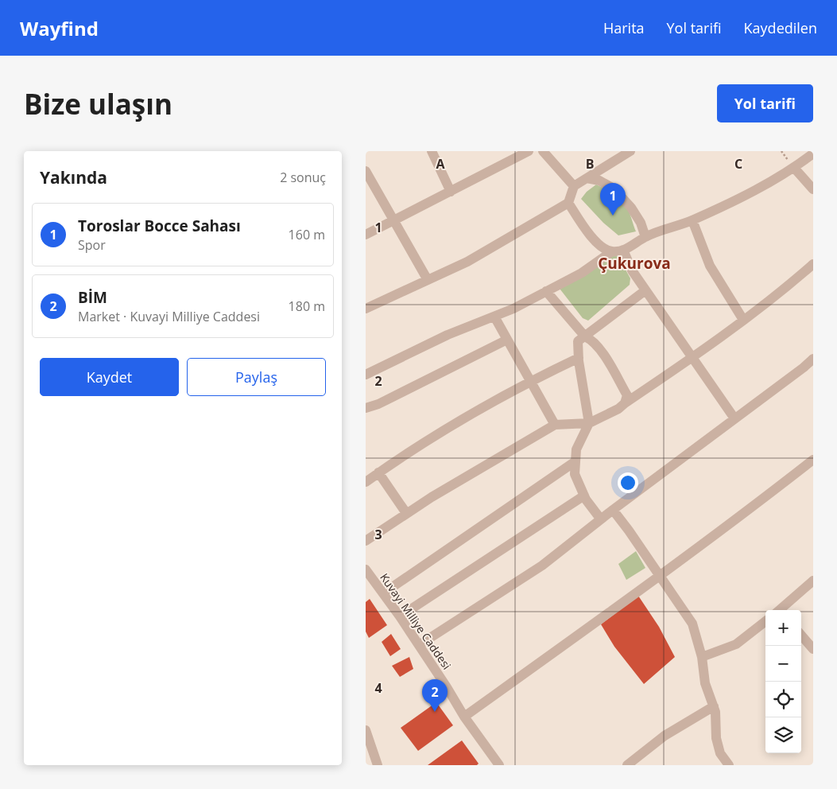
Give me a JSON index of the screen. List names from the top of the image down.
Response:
{
  "streets": {
    "street": ["Kuvayi Milliye Caddesi"]
  },
  "districts": ["Çukurova"],
  "page": {
    "header": "Wayfind",
    "nav": ["Harita", "Yol tarifi", "Kaydedilen"],
    "buttons": [
      "Yol tarifi",
      ["Kaydet", "Paylaş"]
    ],
    "title": "Bize ulaşın",
    "heading": ["Yakında", "2 sonuç"],
    "pins": ["1", "2"],
    "list": [
      {
        "mark": "1",
        "name": "Toroslar Bocce Sahası",
        "note": "Spor",
        "value": "160 m"
      },
      {
        "mark": "2",
        "name": "BİM",
        "note": "Market · Kuvayi Milliye Caddesi",
        "value": "180 m"
      }
    ],
    "map_buttons": ["+", "−"]
  },
  "grid": {
    "columns": ["A", "B", "C"],
    "rows": [
      "1",
      "2",
      "3",
      "4"
    ]
  }
}
